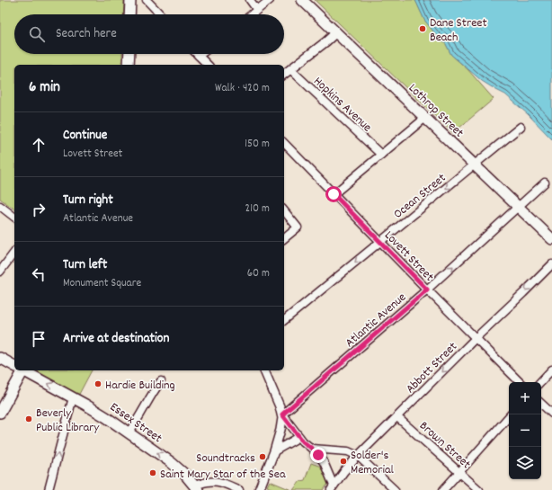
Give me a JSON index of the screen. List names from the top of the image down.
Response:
{
  "streets": {
    "main road": ["Lothrop Street", "Essex Street"],
    "street": [
      "Hopkins Avenue",
      "Ocean Street",
      "Lovett Street",
      "Atlantic Avenue",
      "Abbott Street",
      "Brown Street"
    ]
  },
  "crossings": [
    ["Lothrop Street", "Ocean Street"],
    ["Lothrop Street", "Atlantic Avenue"],
    ["Ocean Street", "Lovett Street"],
    ["Lovett Street", "Atlantic Avenue"],
    ["Lovett Street", "Abbott Street"],
    ["Abbott Street", "Brown Street"]
  ],
  "one_way": [
    "Ocean Street",
    "Atlantic Avenue",
    "Abbott Street",
    "Essex Street"
  ],
  "places": [
    "Dane Street Beach",
    "Hardie Building",
    "Beverly Public Library",
    "Soundtracks",
    "Solder's Memorial",
    "Saint Mary Star of the Sea"
  ],
  "page": {
    "search": "Search here",
    "heading": ["6 min", "Walk · 420 m"],
    "list": [
      ["Continue", "Lovett Street", "150 m"],
      ["Turn right", "Atlantic Avenue", "210 m"],
      ["Turn left", "Monument Square", "60 m"],
      "Arrive at destination"
    ],
    "map_buttons": ["+", "−"]
  }
}
